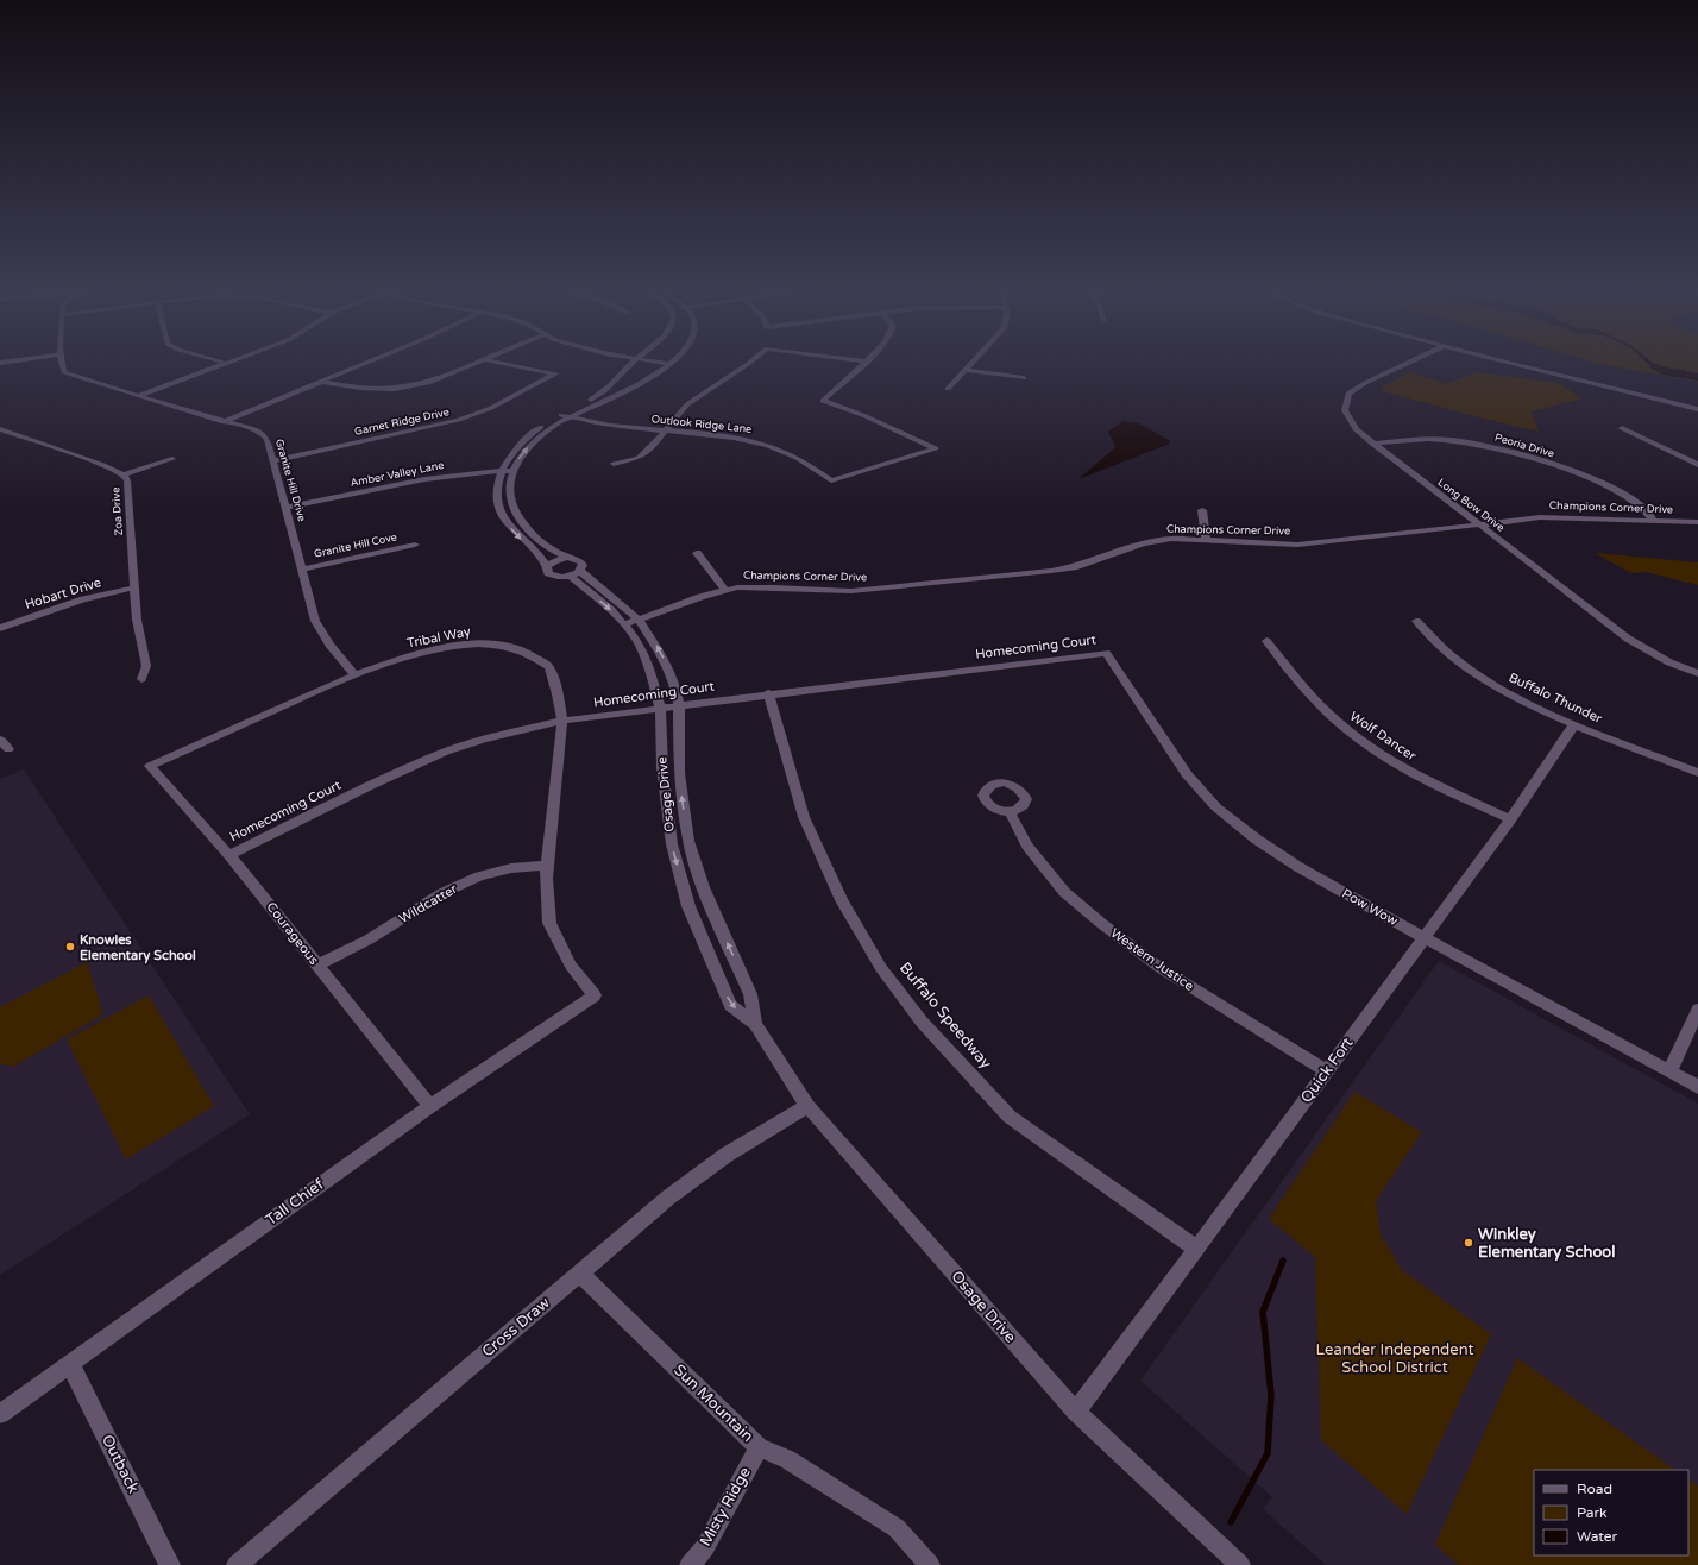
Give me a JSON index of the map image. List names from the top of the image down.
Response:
{
  "streets": {
    "street": [
      "Garnet Ridge Drive",
      "Outlook Ridge Lane",
      "Peoria Drive",
      "Amber Valley Lane",
      "Granite Hill Drive",
      "Long Bow Drive",
      "Champions Corner Drive",
      "Zoa Drive",
      "Granite Hill Cove",
      "Hobart Drive",
      "Tribal Way",
      "Homecoming Court",
      "Buffalo Thunder",
      "Wolf Dancer",
      "Osage Drive",
      "Wildcatter",
      "Pow Wow",
      "Courageous",
      "Western Justice",
      "Buffalo Speedway",
      "Quick Fort",
      "Tall Chief",
      "Cross Draw",
      "Sun Mountain",
      "Outback",
      "Misty Ridge"
    ]
  },
  "crossings": [
    ["Garnet Ridge Drive", "Granite Hill Drive"],
    ["Peoria Drive", "Long Bow Drive"],
    ["Peoria Drive", "Champions Corner Drive"],
    ["Amber Valley Lane", "Granite Hill Drive"],
    ["Granite Hill Drive", "Granite Hill Cove"],
    ["Granite Hill Drive", "Tribal Way"],
    ["Long Bow Drive", "Champions Corner Drive"],
    ["Champions Corner Drive", "Osage Drive"],
    ["Zoa Drive", "Hobart Drive"],
    ["Tribal Way", "Homecoming Court"],
    ["Tribal Way", "Wildcatter"],
    ["Tribal Way", "Courageous"],
    ["Tribal Way", "Tall Chief"],
    ["Homecoming Court", "Osage Drive"],
    ["Homecoming Court", "Pow Wow"],
    ["Homecoming Court", "Courageous"],
    ["Homecoming Court", "Buffalo Speedway"],
    ["Buffalo Thunder", "Quick Fort"],
    ["Wolf Dancer", "Quick Fort"],
    ["Osage Drive", "Quick Fort"],
    ["Osage Drive", "Cross Draw"],
    ["Wildcatter", "Courageous"],
    ["Pow Wow", "Quick Fort"],
    ["Courageous", "Tall Chief"],
    ["Western Justice", "Quick Fort"],
    ["Buffalo Speedway", "Quick Fort"],
    ["Tall Chief", "Outback"],
    ["Cross Draw", "Sun Mountain"],
    ["Sun Mountain", "Misty Ridge"]
  ],
  "parks": ["Leander Independent School District"],
  "places": ["Knowles Elementary School", "Winkley Elementary School"],
  "legend": ["Road", "Park", "Water"]
}
